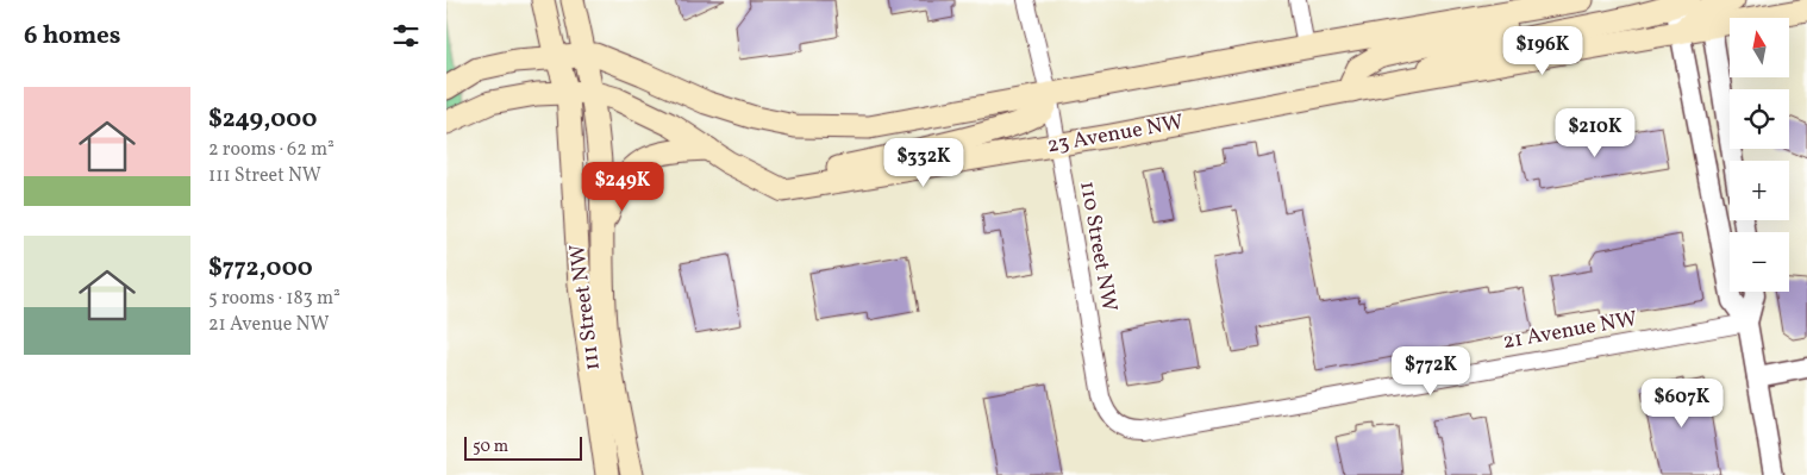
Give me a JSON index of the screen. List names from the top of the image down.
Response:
{
  "streets": {
    "main road": ["23 Avenue NW", "111 Street NW"],
    "street": ["110 Street NW", "21 Avenue NW"]
  },
  "crossings": [
    ["23 Avenue NW", "110 Street NW"],
    ["23 Avenue NW", "111 Street NW"],
    ["110 Street NW", "21 Avenue NW"]
  ],
  "scale_bar": "50 m",
  "north": "top",
  "page": {
    "heading": "6 homes",
    "map_buttons": ["+", "−"],
    "price": [
      "$196K",
      "$210K",
      "$332K",
      "$249K",
      "$772K",
      "$607K"
    ],
    "list": [
      {
        "name": "$249,000",
        "note": "2 rooms · 62 m² · 111 Street NW"
      },
      {
        "name": "$772,000",
        "note": "5 rooms · 183 m² · 21 Avenue NW"
      }
    ],
    "scale": "50 m"
  }
}
